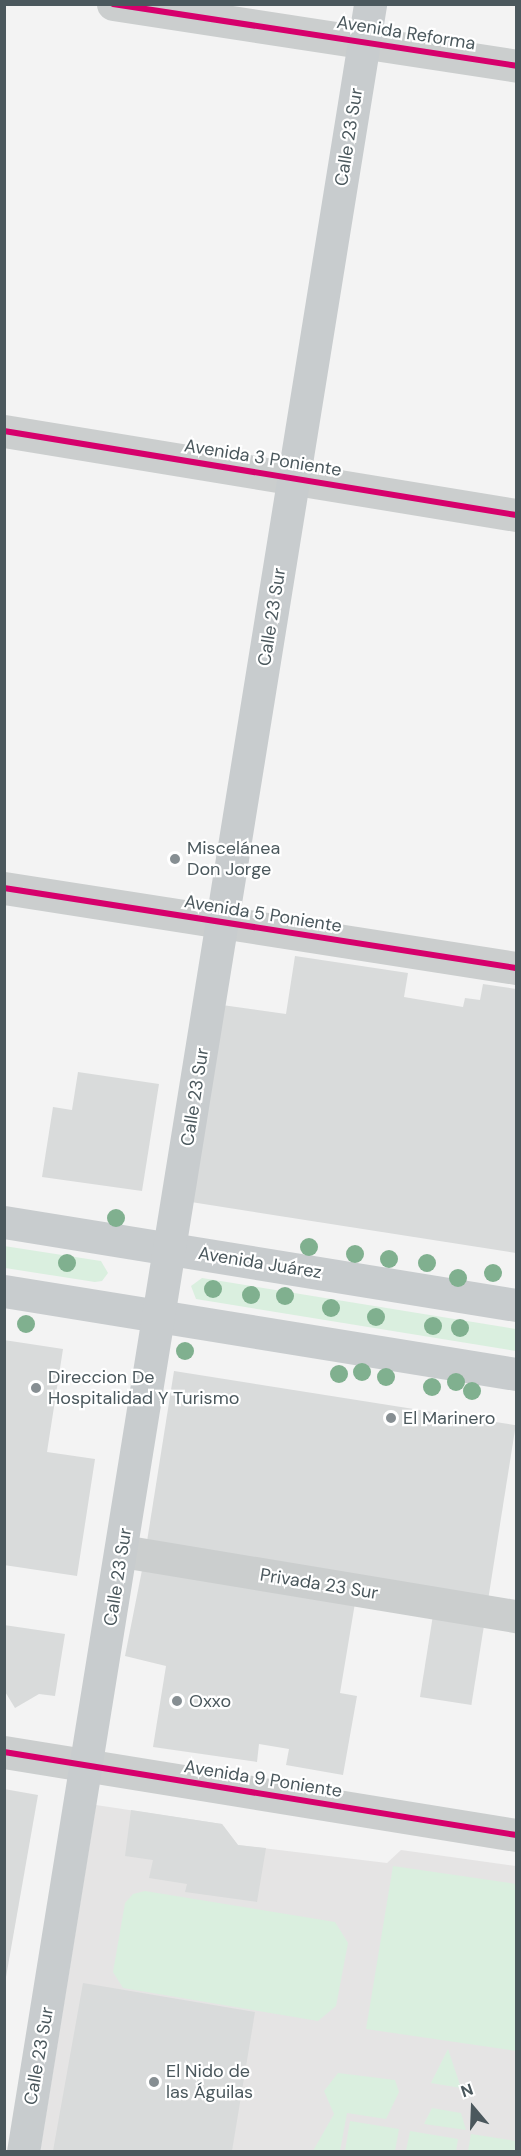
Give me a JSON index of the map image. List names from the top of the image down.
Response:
{
  "streets": {
    "main road": ["Calle 23 Sur", "Avenida Juárez"],
    "street": [
      "Avenida Reforma",
      "Avenida 3 Poniente",
      "Avenida 5 Poniente",
      "Privada 23 Sur",
      "Avenida 9 Poniente"
    ]
  },
  "crossings": [
    ["Avenida Reforma", "Calle 23 Sur"],
    ["Calle 23 Sur", "Avenida 3 Poniente"],
    ["Calle 23 Sur", "Avenida 5 Poniente"],
    ["Calle 23 Sur", "Avenida Juárez"],
    ["Calle 23 Sur", "Privada 23 Sur"],
    ["Calle 23 Sur", "Avenida 9 Poniente"]
  ],
  "places": [
    "Miscelánea Don Jorge",
    "Direccion De Hospitalidad Y Turismo",
    "El Marinero",
    "Oxxo",
    "El Nido de las Águilas"
  ],
  "north": "top"
}
